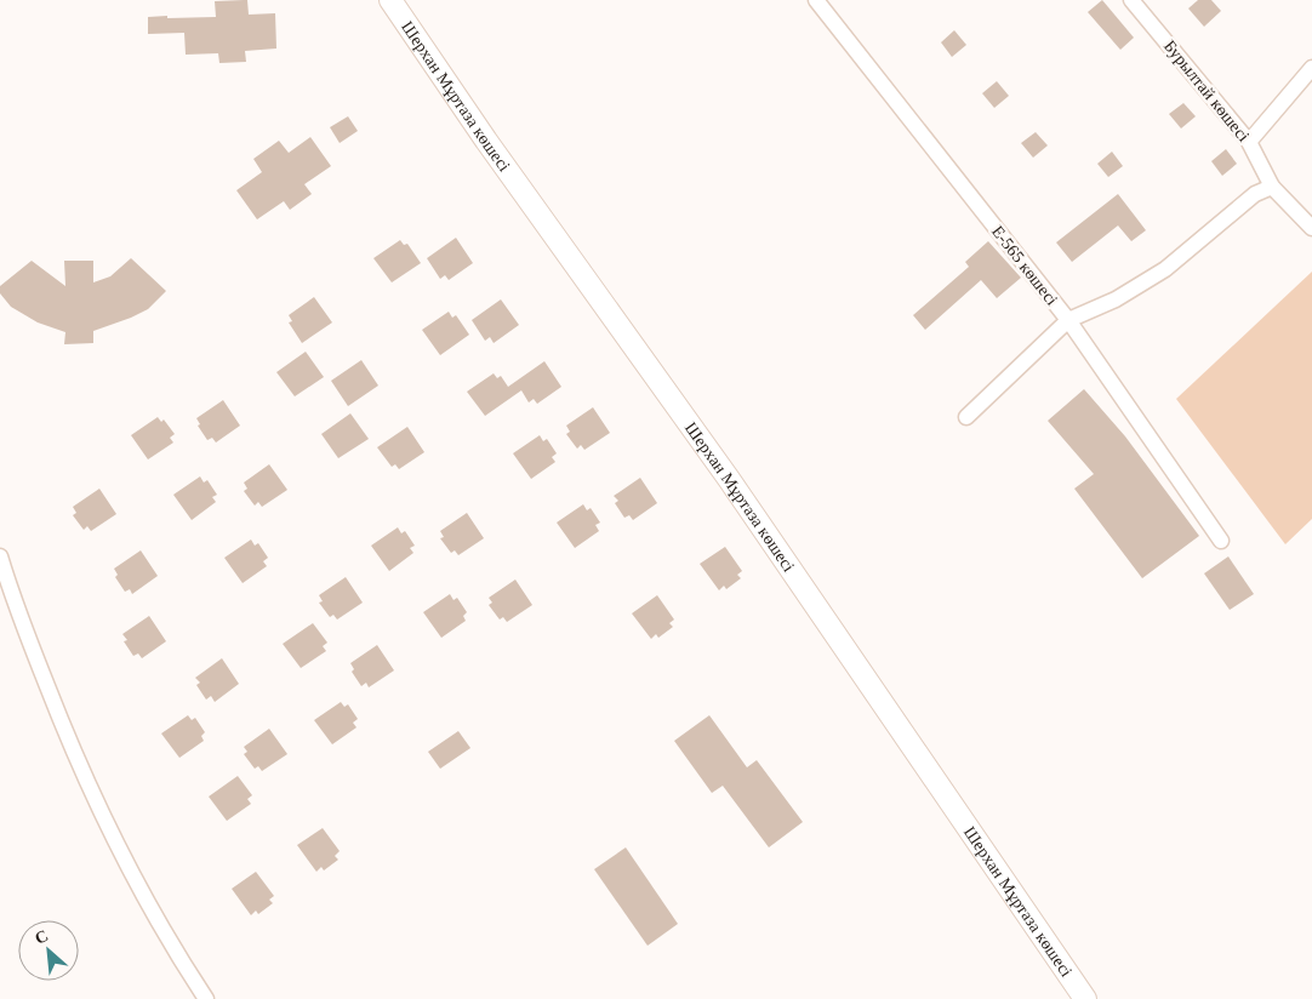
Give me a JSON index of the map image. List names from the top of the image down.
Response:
{
  "streets": {
    "main road": ["Шерхан Мұртаза көшесі"],
    "street": ["Бурылтай көшесі", "Е-565 көшесі"]
  },
  "north": "top left"
}
